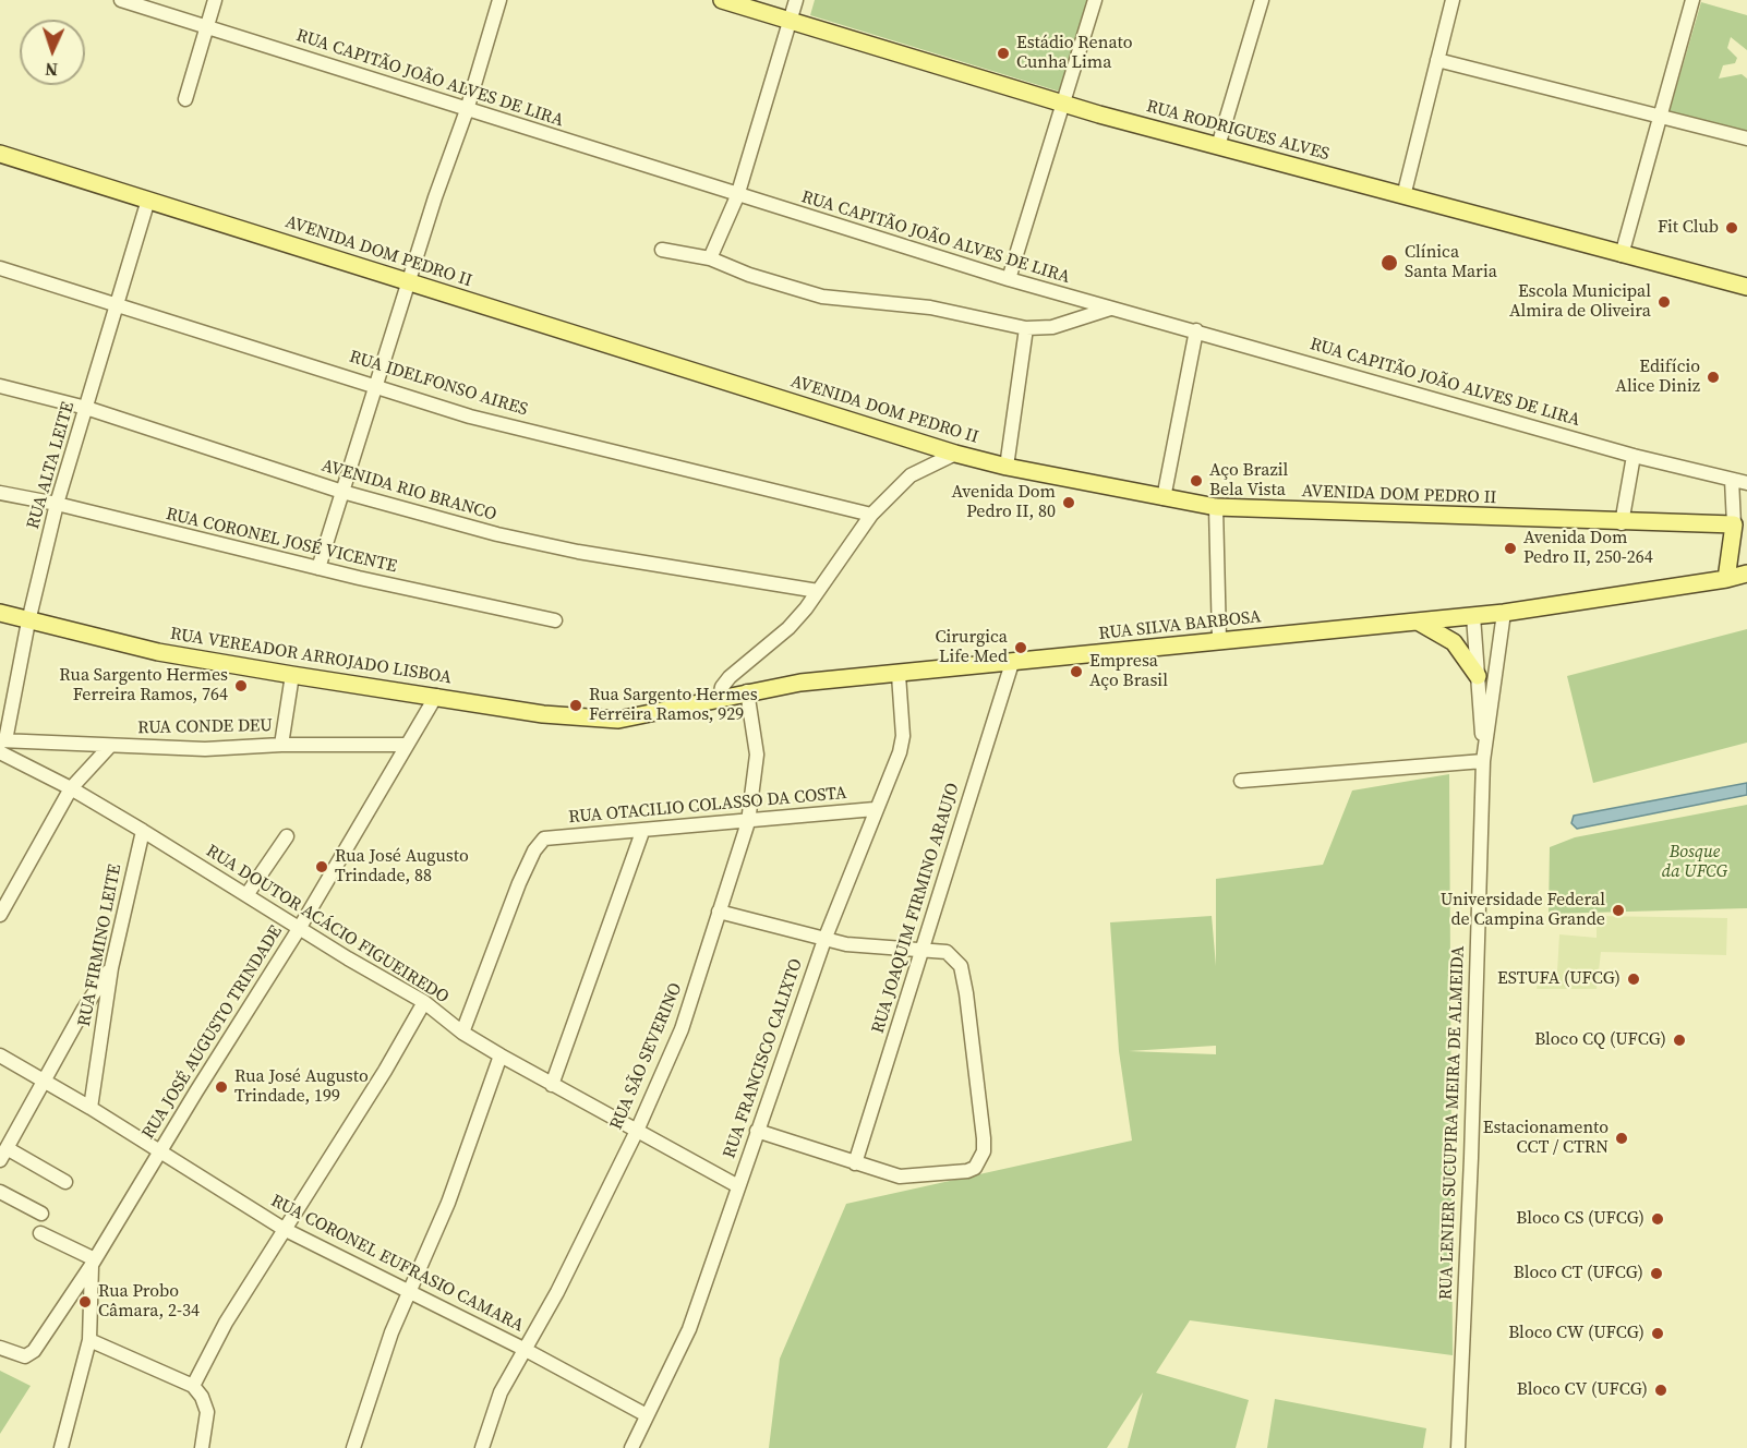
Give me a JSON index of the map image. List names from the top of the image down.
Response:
{
  "streets": {
    "main road": [
      "RUA RODRIGUES ALVES",
      "AVENIDA DOM PEDRO II",
      "RUA SILVA BARBOSA",
      "RUA VEREADOR ARROJADO LISBOA"
    ],
    "street": [
      "RUA CAPITÃO JOÃO ALVES DE LIRA",
      "RUA IDELFONSO AIRES",
      "RUA ALTA LEITE",
      "AVENIDA RIO BRANCO",
      "RUA CORONEL JOSÉ VICENTE",
      "RUA CONDE DEU",
      "RUA OTACILIO COLASSO DA COSTA",
      "RUA JOAQUIM FIRMINO ARAUJO",
      "RUA DOUTOR ACÁCIO FIGUEIREDO",
      "RUA FIRMINO LEITE",
      "RUA JOSÉ AUGUSTO TRINDADE",
      "RUA SÃO SEVERINO",
      "RUA FRANCISCO CALIXTO",
      "RUA LENIER SUCUPIRA MEIRA DE ALMEIDA",
      "RUA CORONEL EUFRASIO CAMARA"
    ]
  },
  "crossings": [
    ["AVENIDA DOM PEDRO II", "RUA ALTA LEITE"],
    ["RUA IDELFONSO AIRES", "RUA ALTA LEITE"],
    ["RUA ALTA LEITE", "AVENIDA RIO BRANCO"],
    ["RUA ALTA LEITE", "RUA CORONEL JOSÉ VICENTE"],
    ["RUA ALTA LEITE", "RUA VEREADOR ARROJADO LISBOA"],
    ["RUA ALTA LEITE", "RUA CONDE DEU"],
    ["RUA ALTA LEITE", "RUA DOUTOR ACÁCIO FIGUEIREDO"],
    ["RUA SILVA BARBOSA", "RUA VEREADOR ARROJADO LISBOA"],
    ["RUA SILVA BARBOSA", "RUA JOAQUIM FIRMINO ARAUJO"],
    ["RUA SILVA BARBOSA", "RUA SÃO SEVERINO"],
    ["RUA SILVA BARBOSA", "RUA FRANCISCO CALIXTO"],
    ["RUA SILVA BARBOSA", "RUA LENIER SUCUPIRA MEIRA DE ALMEIDA"],
    ["RUA VEREADOR ARROJADO LISBOA", "RUA JOSÉ AUGUSTO TRINDADE"],
    ["RUA CONDE DEU", "RUA DOUTOR ACÁCIO FIGUEIREDO"],
    ["RUA CONDE DEU", "RUA JOSÉ AUGUSTO TRINDADE"],
    ["RUA OTACILIO COLASSO DA COSTA", "RUA DOUTOR ACÁCIO FIGUEIREDO"],
    ["RUA OTACILIO COLASSO DA COSTA", "RUA SÃO SEVERINO"],
    ["RUA OTACILIO COLASSO DA COSTA", "RUA FRANCISCO CALIXTO"],
    ["RUA DOUTOR ACÁCIO FIGUEIREDO", "RUA FIRMINO LEITE"],
    ["RUA DOUTOR ACÁCIO FIGUEIREDO", "RUA JOSÉ AUGUSTO TRINDADE"],
    ["RUA DOUTOR ACÁCIO FIGUEIREDO", "RUA SÃO SEVERINO"],
    ["RUA DOUTOR ACÁCIO FIGUEIREDO", "RUA FRANCISCO CALIXTO"],
    ["RUA FIRMINO LEITE", "RUA CORONEL EUFRASIO CAMARA"],
    ["RUA JOSÉ AUGUSTO TRINDADE", "RUA CORONEL EUFRASIO CAMARA"],
    ["RUA SÃO SEVERINO", "RUA CORONEL EUFRASIO CAMARA"],
    ["RUA FRANCISCO CALIXTO", "RUA CORONEL EUFRASIO CAMARA"]
  ],
  "parks": ["Bosque da UFCG"],
  "places": [
    "Estádio Renato Cunha Lima",
    "Fit Club",
    "Clínica Santa Maria",
    "Escola Municipal Almira de Oliveira",
    "Edifício Alice Diniz",
    "Aço Brazil Bela Vista",
    "Avenida Dom Pedro II, 80",
    "Avenida Dom Pedro II, 250-264",
    "Cirurgica Life Med",
    "Empresa Aço Brasil",
    "Rua Sargento Hermes Ferreira Ramos, 764",
    "Rua Sargento Hermes Ferreira Ramos, 929",
    "Rua José Augusto Trindade, 88",
    "Universidade Federal de Campina Grande",
    "ESTUFA (UFCG)",
    "Bloco CQ (UFCG)",
    "Rua José Augusto Trindade, 199",
    "Estacionamento CCT / CTRN",
    "Bloco CS (UFCG)",
    "Bloco CT (UFCG)",
    "Rua Probo Câmara, 2-34",
    "Bloco CW (UFCG)",
    "Bloco CV (UFCG)"
  ],
  "north": "bottom"
}
